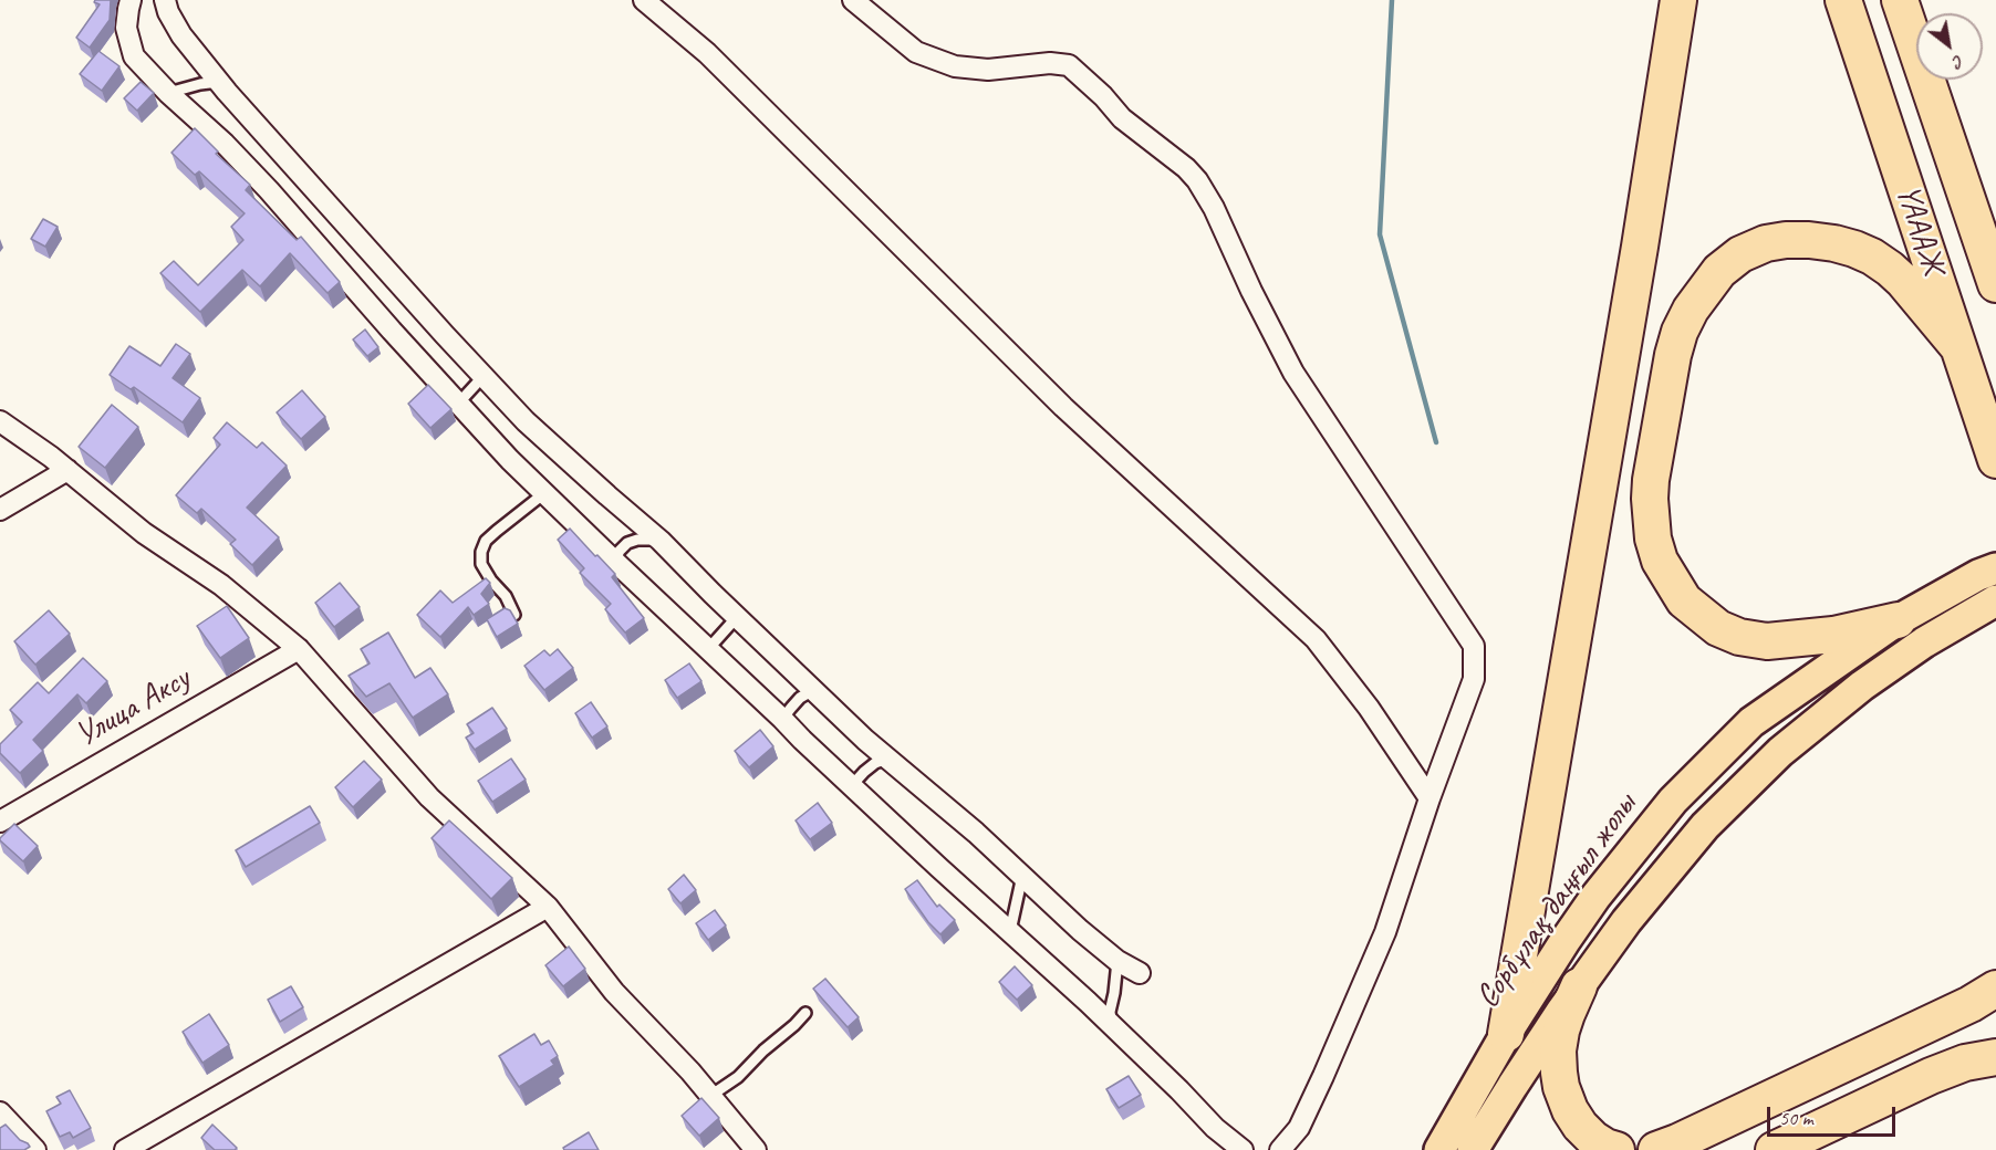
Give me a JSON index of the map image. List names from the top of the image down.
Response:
{
  "streets": {
    "highway": ["ҮАААЖ"],
    "main road": ["Сорбұлақ даңғыл жолы"],
    "street": ["Улица Аксу"]
  },
  "scale_bar": "50 m",
  "north": "bottom right"
}
